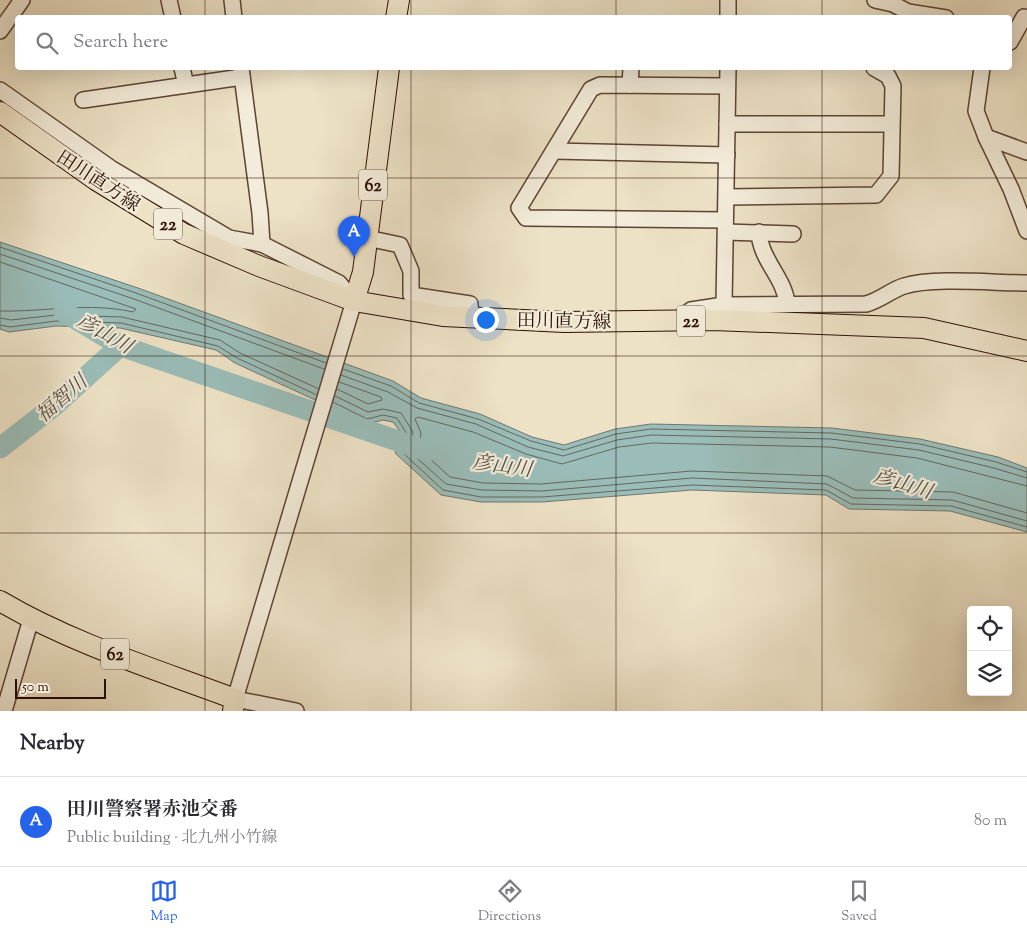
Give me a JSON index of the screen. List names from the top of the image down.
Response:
{
  "streets": {
    "main road": ["田川直方線", "62", "22"]
  },
  "crossings": [
    ["田川直方線", "62"]
  ],
  "water": ["彦山川", "福智川"],
  "scale_bar": "50 m",
  "page": {
    "search": "Search here",
    "pins": "A",
    "scale": "50 m",
    "heading": "Nearby",
    "list": [
      {
        "mark": "A",
        "name": "田川警察署赤池交番",
        "note": "Public building · 北九州小竹線",
        "value": "80 m"
      }
    ],
    "nav": ["Map", "Directions", "Saved"]
  }
}
